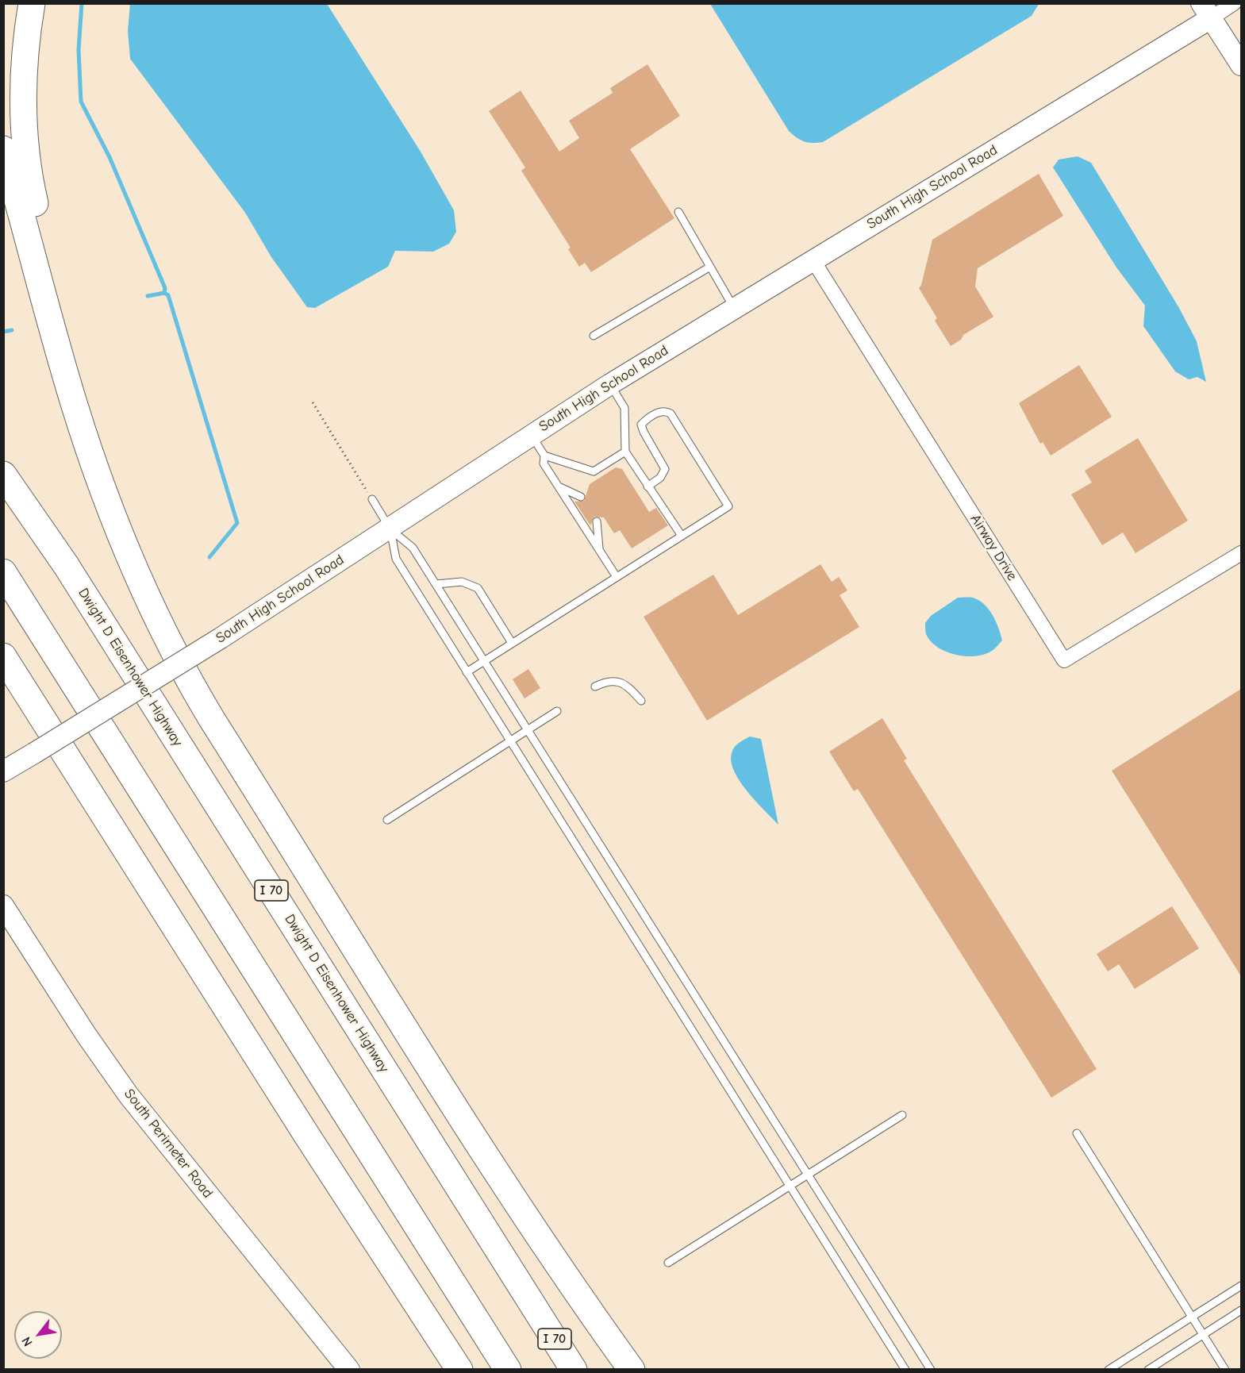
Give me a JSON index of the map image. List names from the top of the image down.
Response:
{
  "streets": {
    "highway": ["Dwight D Eisenhower Highway", "I 70"],
    "street": ["South High School Road", "Airway Drive", "South Perimeter Road"]
  },
  "crossings": [
    ["South High School Road", "Airway Drive"]
  ],
  "north": "bottom left"
}
